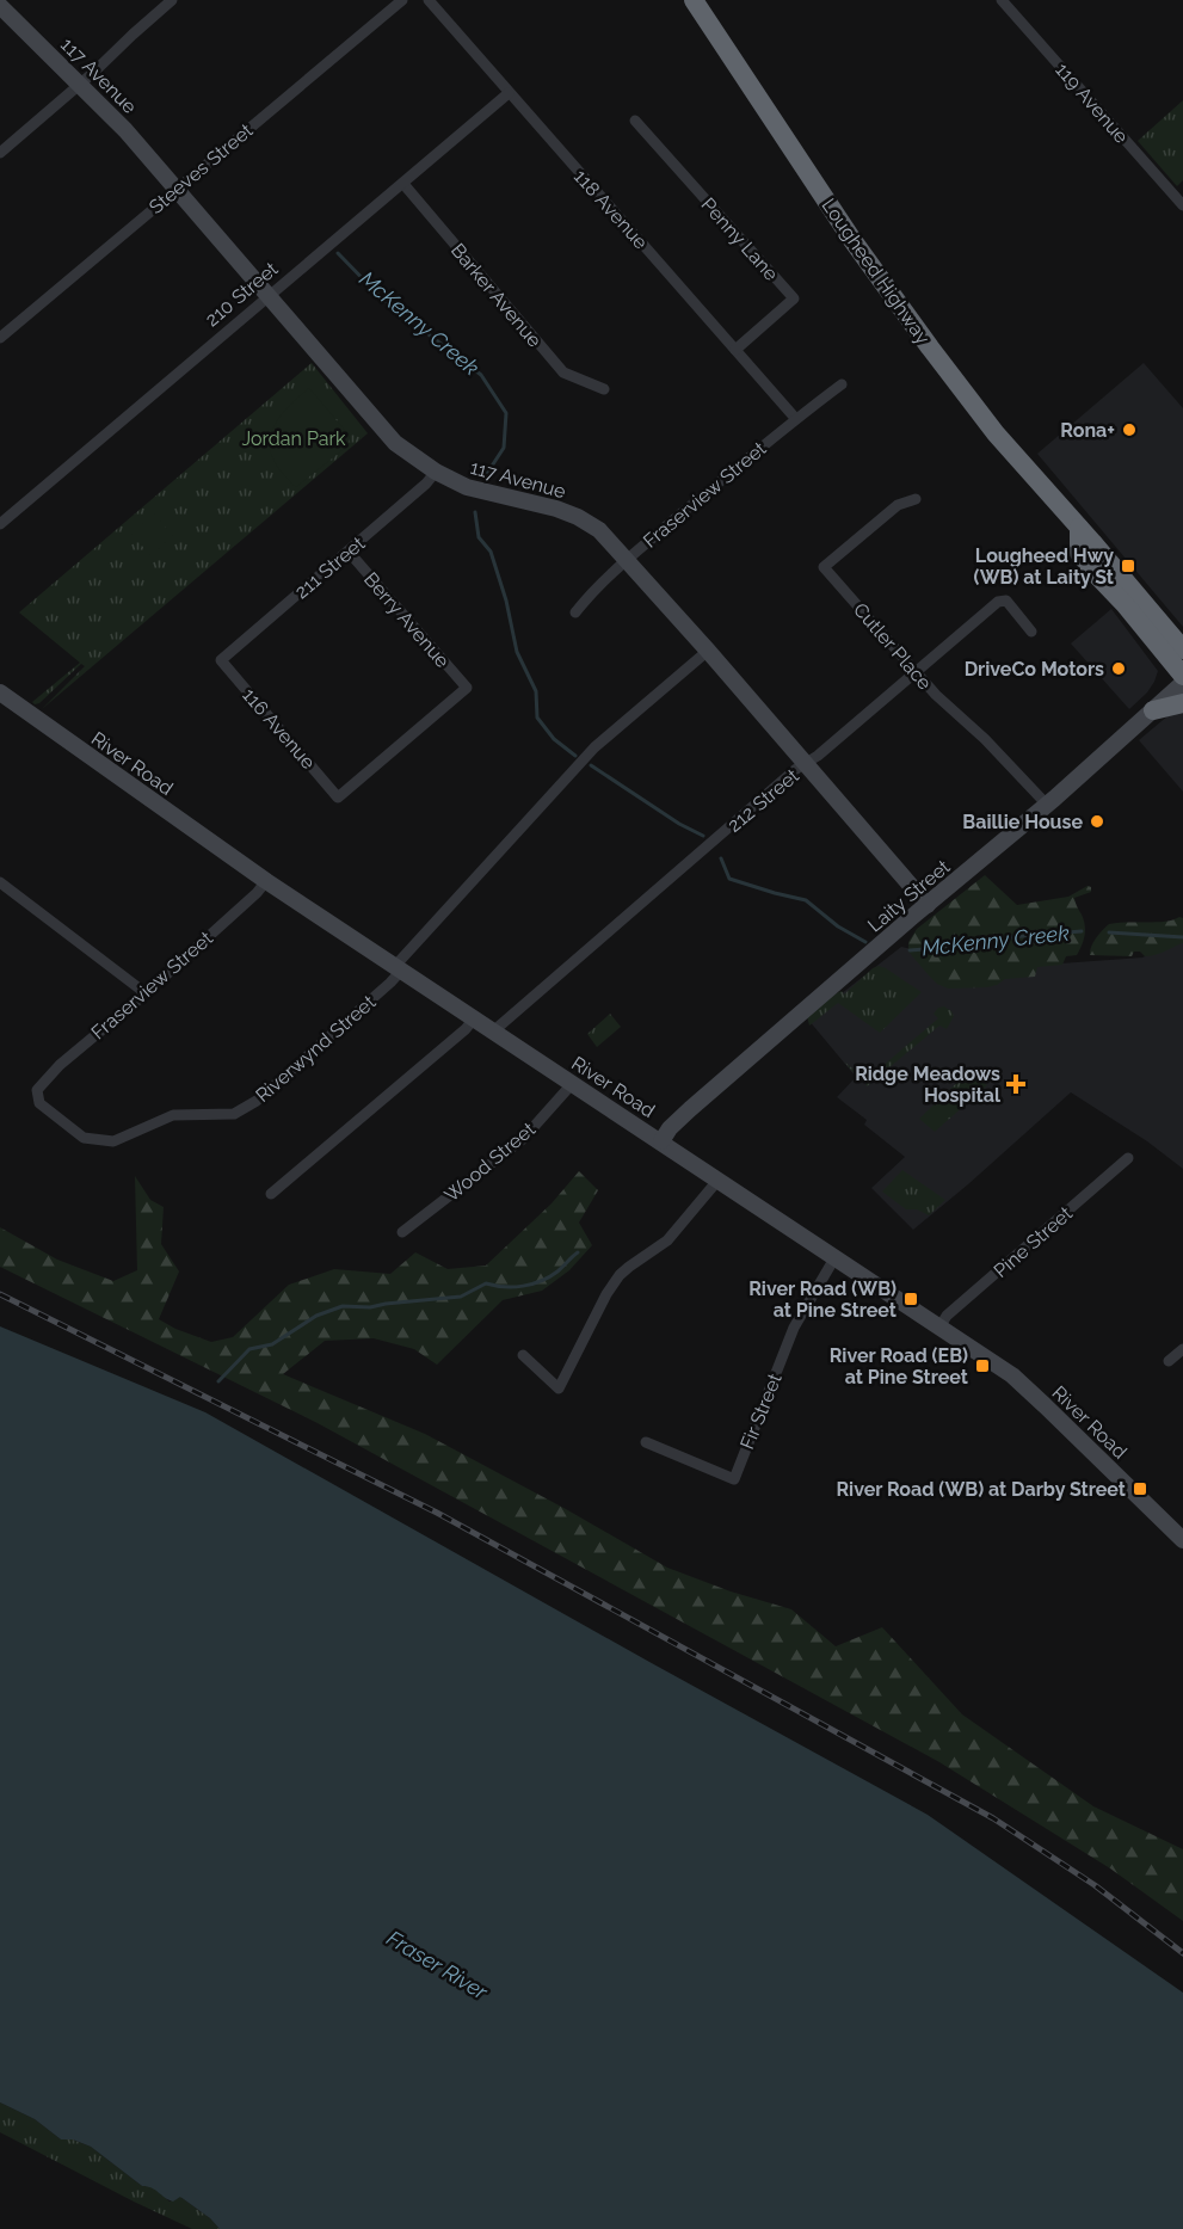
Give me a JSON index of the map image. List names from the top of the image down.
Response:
{
  "streets": {
    "highway": ["Lougheed Highway"],
    "street": [
      "117 Avenue",
      "119 Avenue",
      "Steeves Street",
      "118 Avenue",
      "Penny Lane",
      "210 Street",
      "Barker Avenue",
      "Fraserview Street",
      "211 Street",
      "Berry Avenue",
      "Cutler Place",
      "116 Avenue",
      "River Road",
      "212 Street",
      "Laity Street",
      "Riverwynd Street",
      "Wood Street",
      "Pine Street",
      "Fir Street"
    ]
  },
  "crossings": [
    ["117 Avenue", "Steeves Street"],
    ["117 Avenue", "210 Street"],
    ["117 Avenue", "Fraserview Street"],
    ["117 Avenue", "211 Street"],
    ["117 Avenue", "212 Street"],
    ["117 Avenue", "Laity Street"],
    ["117 Avenue", "Riverwynd Street"],
    ["118 Avenue", "Penny Lane"],
    ["118 Avenue", "210 Street"],
    ["118 Avenue", "Fraserview Street"],
    ["210 Street", "Barker Avenue"],
    ["Fraserview Street", "River Road"],
    ["Fraserview Street", "Riverwynd Street"],
    ["211 Street", "Berry Avenue"],
    ["211 Street", "116 Avenue"],
    ["Berry Avenue", "116 Avenue"],
    ["Cutler Place", "212 Street"],
    ["Cutler Place", "Laity Street"],
    ["River Road", "212 Street"],
    ["River Road", "Laity Street"],
    ["River Road", "Riverwynd Street"],
    ["River Road", "Wood Street"],
    ["River Road", "Pine Street"],
    ["River Road", "Fir Street"]
  ],
  "water": ["McKenny Creek", "Fraser River"],
  "parks": ["Jordan Park"],
  "places": {
    "other": ["Rona+", "DriveCo Motors", "Baillie House"],
    "transit": [
      "Lougheed Hwy (WB) at Laity St",
      "River Road (WB) at Pine Street",
      "River Road (EB) at Pine Street",
      "River Road (WB) at Darby Street"
    ],
    "health": ["Ridge Meadows Hospital"]
  }
}
